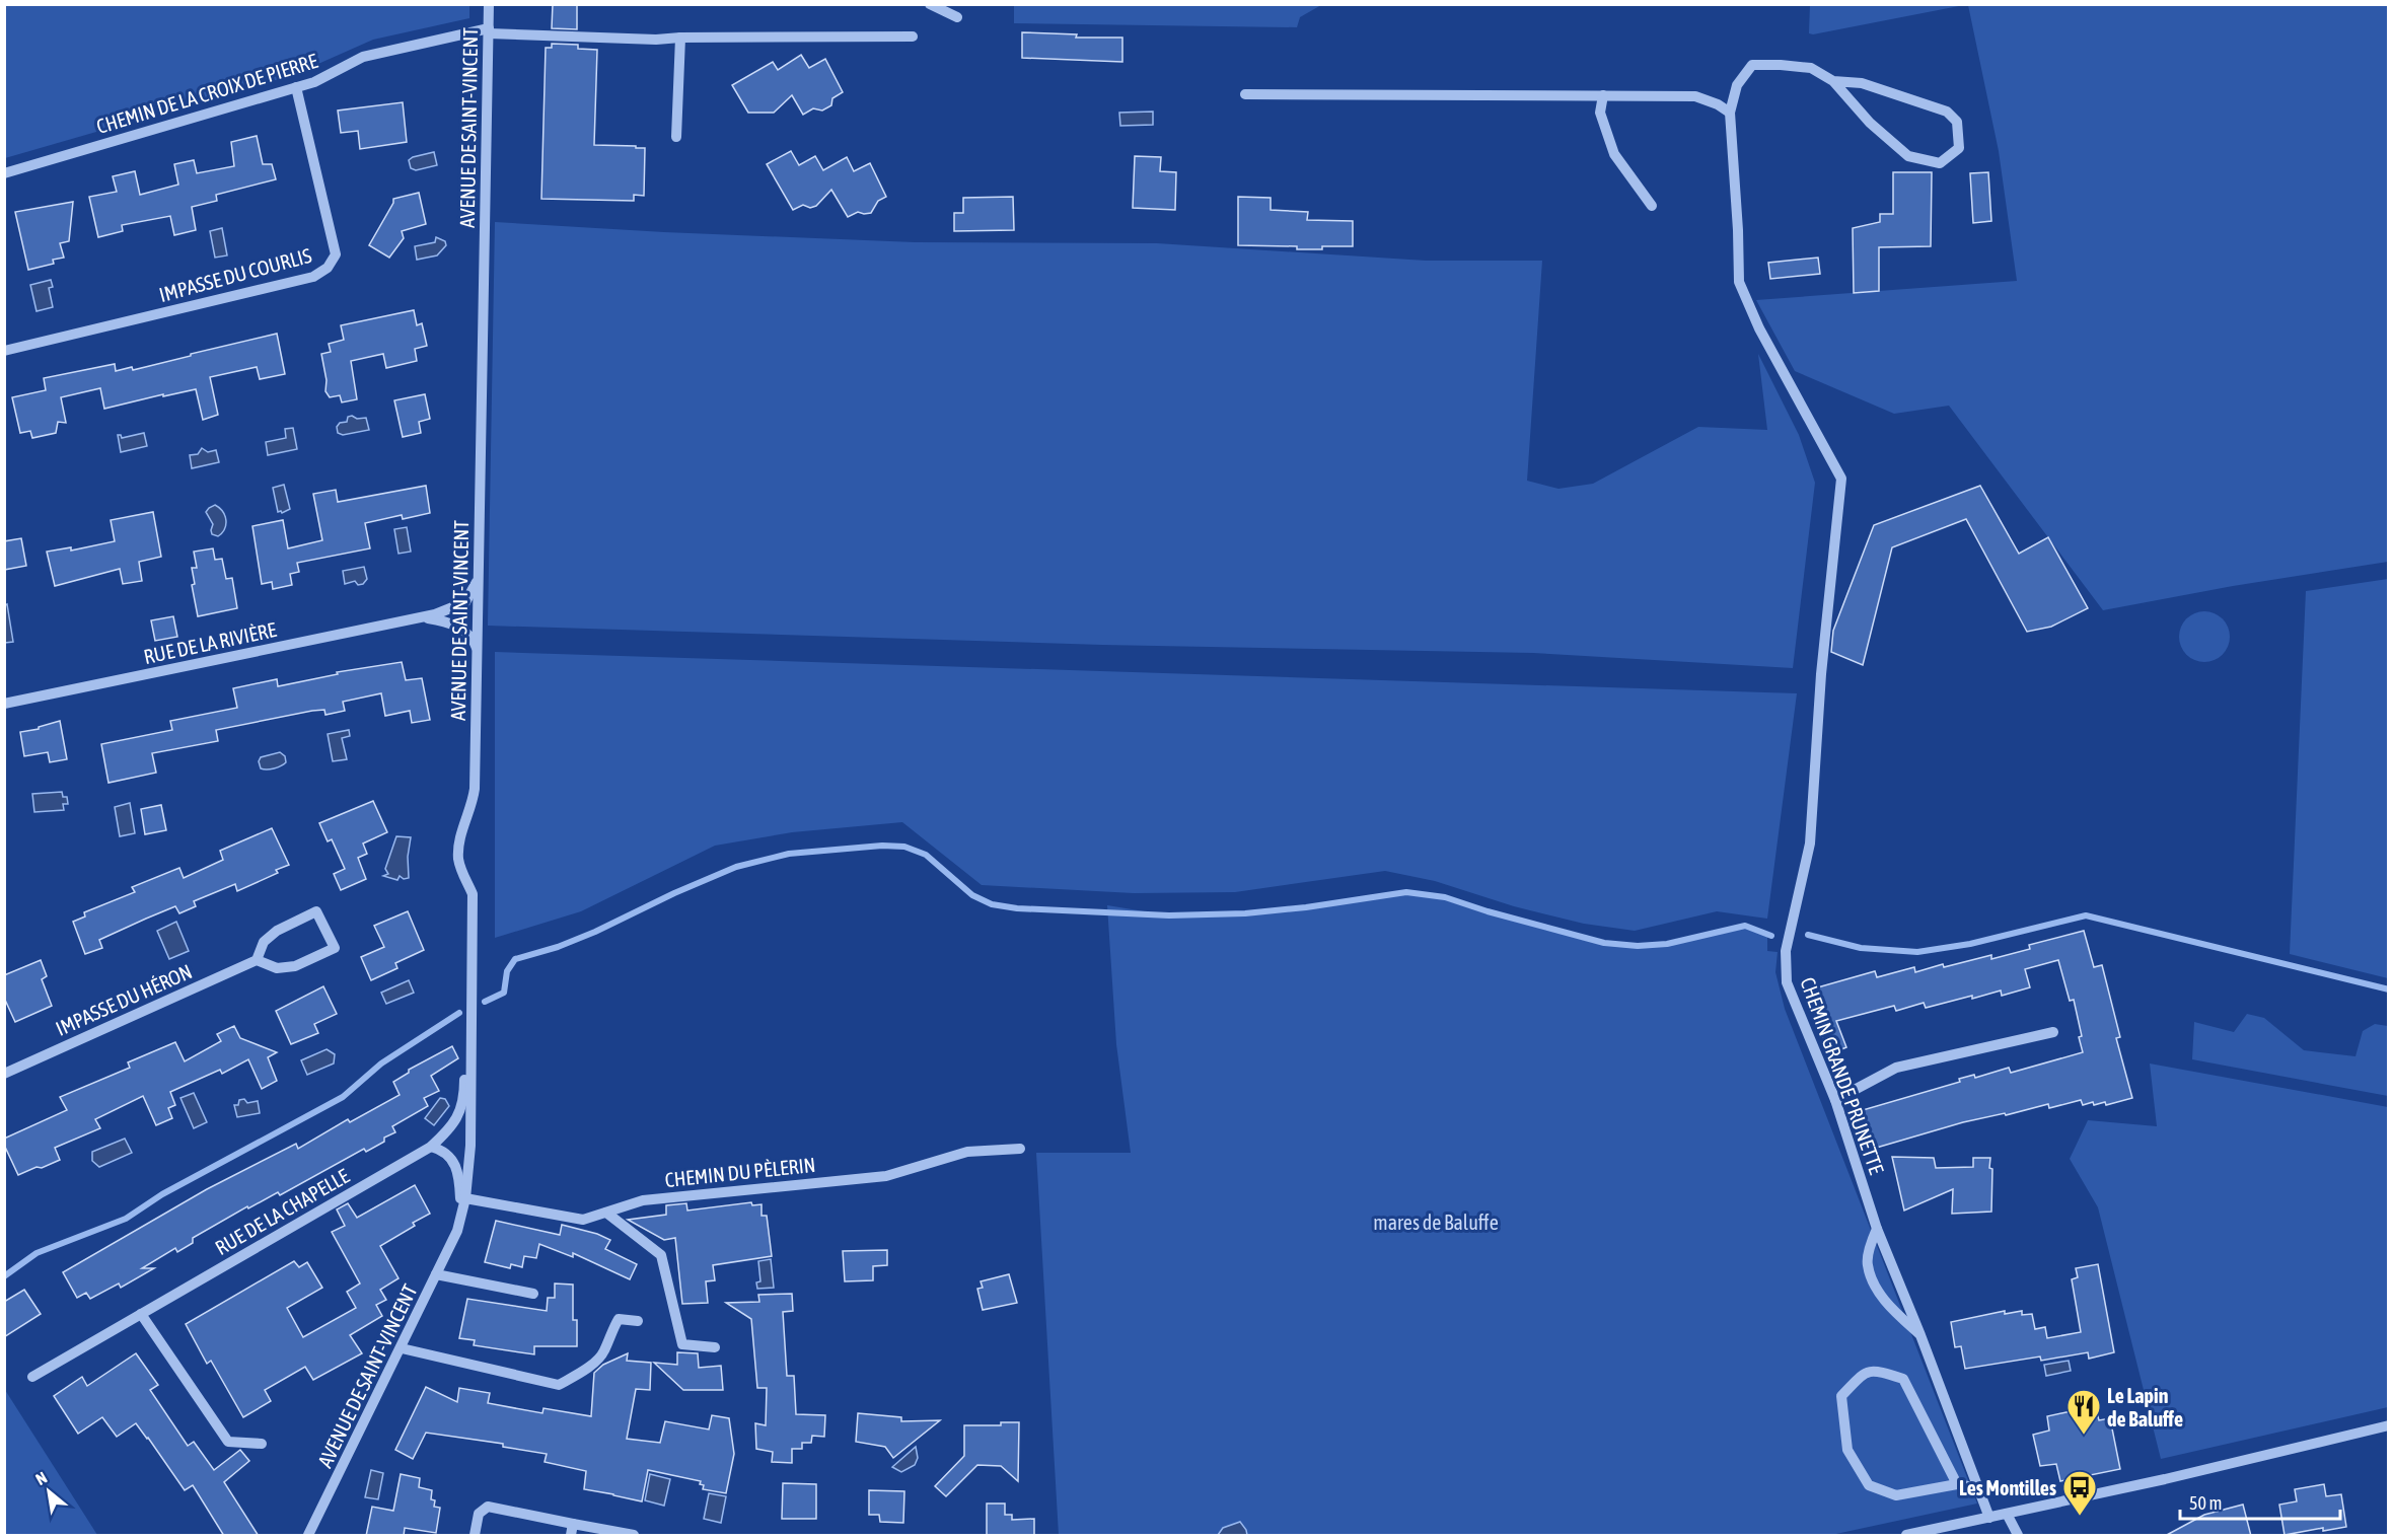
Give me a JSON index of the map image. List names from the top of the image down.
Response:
{
  "streets": {
    "street": [
      "CHEMIN DE LA CROIX DE PIERRE",
      "AVENUE DE SAINT-VINCENT",
      "IMPASSE DU COURLIS",
      "RUE DE LA RIVIÈRE",
      "IMPASSE DU HÉRON",
      "CHEMIN GRANDE PRUNETTE",
      "CHEMIN DU PÈLERIN",
      "RUE DE LA CHAPELLE"
    ]
  },
  "crossings": [
    ["CHEMIN DE LA CROIX DE PIERRE", "AVENUE DE SAINT-VINCENT"],
    ["CHEMIN DE LA CROIX DE PIERRE", "IMPASSE DU COURLIS"],
    ["AVENUE DE SAINT-VINCENT", "RUE DE LA RIVIÈRE"],
    ["AVENUE DE SAINT-VINCENT", "CHEMIN DU PÈLERIN"],
    ["AVENUE DE SAINT-VINCENT", "RUE DE LA CHAPELLE"]
  ],
  "parks": ["mares de Baluffe"],
  "places": {
    "restaurant": ["Le Lapin de Baluffe"],
    "bus stop": ["Les Montilles"]
  },
  "scale_bar": "50 m",
  "north": "top left"
}
